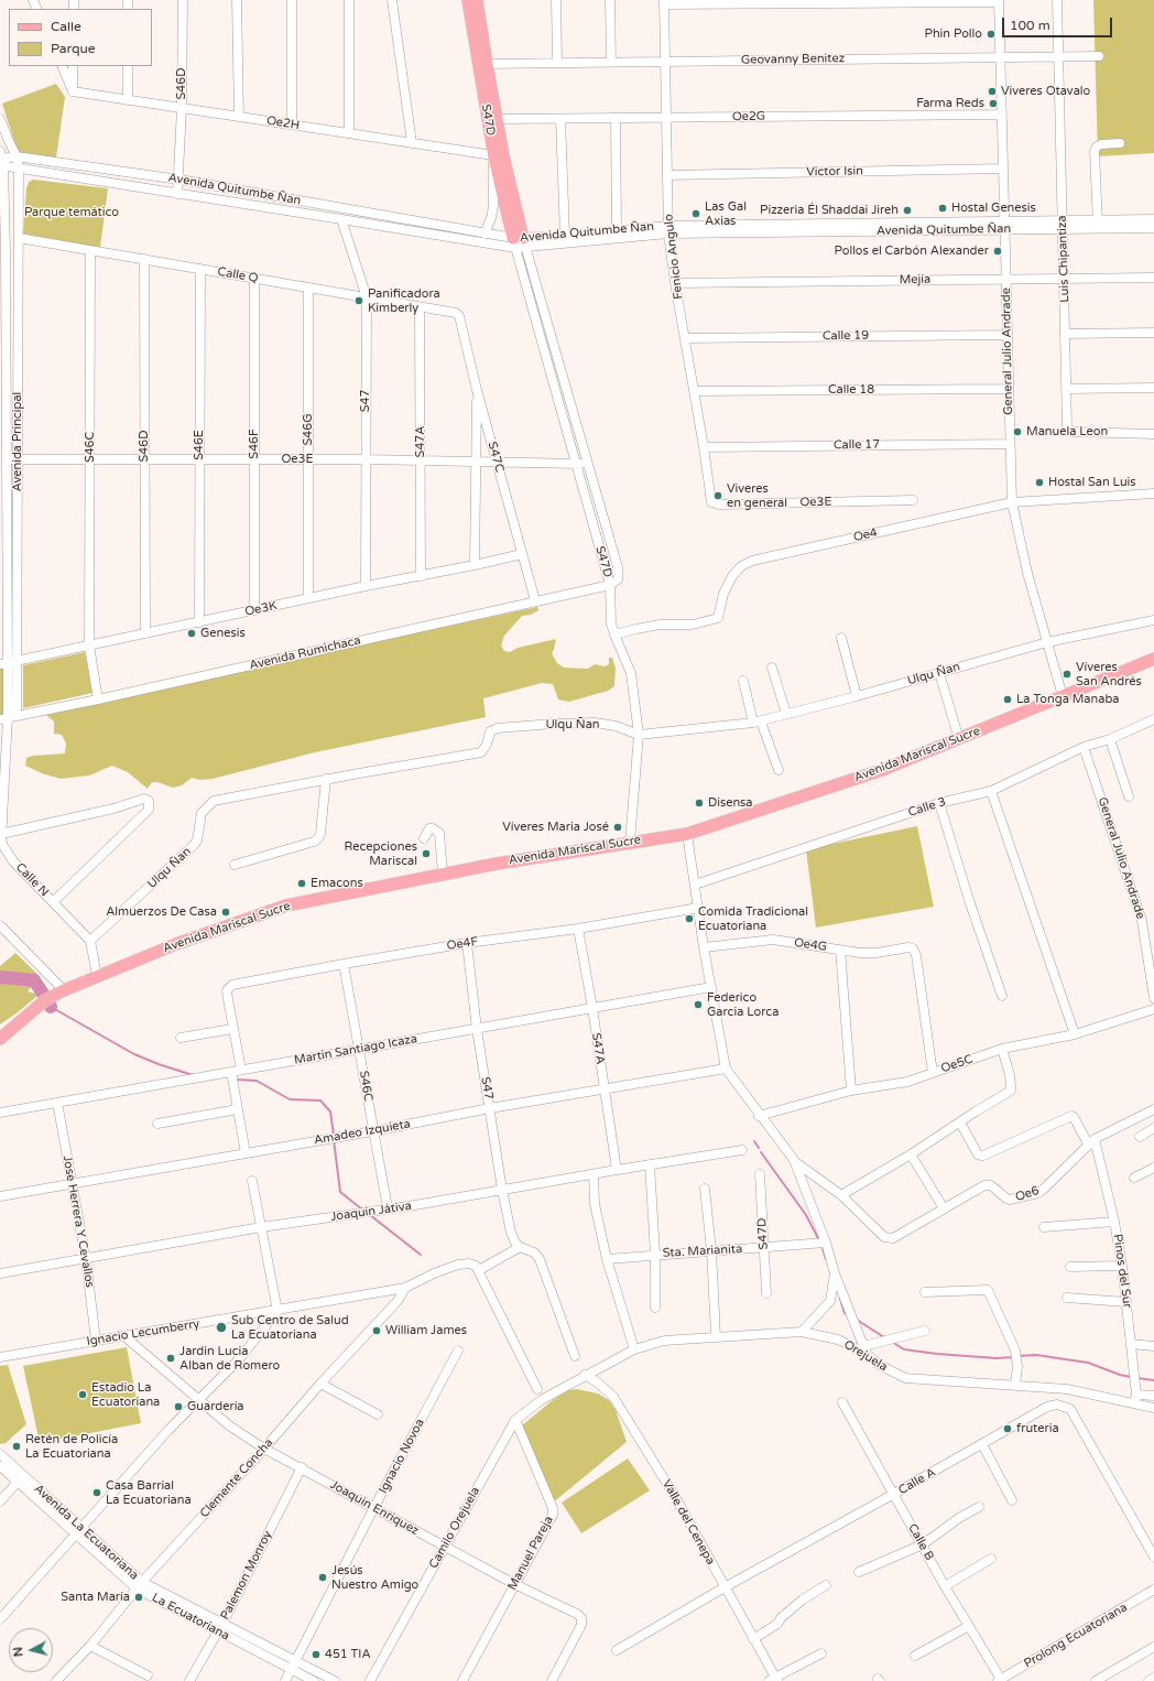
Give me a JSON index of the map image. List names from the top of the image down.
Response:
{
  "streets": {
    "main road": ["S47D", "Avenida Mariscal Sucre"],
    "street": [
      "Geovanny Benitez",
      "S46D",
      "Oe2G",
      "Oe2H",
      "Victor Isin",
      "Avenida Quitumbe Ñan",
      "Fenicio Angulo",
      "Luis Chipantiza",
      "Calle Q",
      "Mejía",
      "Calle 19",
      "General Julio Andrade",
      "Calle 18",
      "S47",
      "S46G",
      "Avenida Principal",
      "S47A",
      "S46F",
      "S46E",
      "Calle 17",
      "S46C",
      "S47C",
      "Oe3E",
      "Oe4",
      "Oe3K",
      "Avenida Rumichaca",
      "Ulqu Ñan",
      "Calle 3",
      "Calle N",
      "Oe4F",
      "Oe4G",
      "Martin Santiago Icaza",
      "Oe5C",
      "Amadeo Izquieta",
      "Oe6",
      "Joaquín Játiva",
      "Jose Herrera Y Cevallos",
      "Sta. Marianita",
      "Pinos del Sur",
      "Ignacio Lecumberry",
      "Orejuela",
      "Ignacio Novoa",
      "Clemente Concha",
      "Calle A",
      "Joaquin Enriquez",
      "Valle del Cenepa",
      "Camilo Orejuela",
      "Avenida La Ecuatoriana",
      "Calle B",
      "Manuel Pareja",
      "Palemon Monroy",
      "La Ecuatoriana",
      "Prolong Ecuatoriana"
    ]
  },
  "crossings": [
    ["Geovanny Benitez", "S47D"],
    ["Geovanny Benitez", "Fenicio Angulo"],
    ["Geovanny Benitez", "Luis Chipantiza"],
    ["Geovanny Benitez", "General Julio Andrade"],
    ["S46D", "Oe2H"],
    ["S46D", "Avenida Quitumbe Ñan"],
    ["S46D", "Calle Q"],
    ["S46D", "Oe3E"],
    ["S46D", "Oe3K"],
    ["Oe2G", "S47D"],
    ["Oe2G", "Fenicio Angulo"],
    ["Oe2G", "General Julio Andrade"],
    ["S47D", "Oe2H"],
    ["S47D", "Avenida Quitumbe Ñan"],
    ["S47D", "Oe3E"],
    ["S47D", "Avenida Rumichaca"],
    ["S47D", "Sta. Marianita"],
    ["Victor Isin", "Fenicio Angulo"],
    ["Victor Isin", "General Julio Andrade"],
    ["Avenida Quitumbe Ñan", "Fenicio Angulo"],
    ["Avenida Quitumbe Ñan", "Luis Chipantiza"],
    ["Avenida Quitumbe Ñan", "General Julio Andrade"],
    ["Avenida Quitumbe Ñan", "S47"],
    ["Avenida Quitumbe Ñan", "Avenida Principal"],
    ["Fenicio Angulo", "Mejía"],
    ["Fenicio Angulo", "Calle 19"],
    ["Fenicio Angulo", "Calle 18"],
    ["Fenicio Angulo", "Calle 17"],
    ["Fenicio Angulo", "Oe3E"],
    ["Luis Chipantiza", "Mejía"],
    ["Calle Q", "S47"],
    ["Calle Q", "S46G"],
    ["Calle Q", "Avenida Principal"],
    ["Calle Q", "S47A"],
    ["Calle Q", "S46F"],
    ["Calle Q", "S46E"],
    ["Calle Q", "S46C"],
    ["Calle Q", "S47C"],
    ["Mejía", "General Julio Andrade"],
    ["Calle 19", "General Julio Andrade"],
    ["General Julio Andrade", "Calle 18"],
    ["General Julio Andrade", "Calle 17"],
    ["General Julio Andrade", "Oe4"],
    ["General Julio Andrade", "Ulqu Ñan"],
    ["General Julio Andrade", "Avenida Mariscal Sucre"],
    ["General Julio Andrade", "Calle 3"],
    ["S47", "Oe3E"],
    ["S47", "Oe3K"],
    ["S47", "Oe4F"],
    ["S47", "Martin Santiago Icaza"],
    ["S47", "Amadeo Izquieta"],
    ["S47", "Joaquín Játiva"],
    ["S46G", "Oe3E"],
    ["S46G", "Oe3K"],
    ["Avenida Principal", "Oe3E"],
    ["Avenida Principal", "Oe3K"],
    ["Avenida Principal", "Avenida Rumichaca"],
    ["Avenida Principal", "Calle N"],
    ["S47A", "Oe3E"],
    ["S47A", "Oe3K"],
    ["S47A", "Oe4F"],
    ["S47A", "Martin Santiago Icaza"],
    ["S47A", "Amadeo Izquieta"],
    ["S47A", "Joaquín Játiva"],
    ["S46F", "Oe3E"],
    ["S46F", "Oe3K"],
    ["S46E", "Oe3E"],
    ["S46E", "Oe3K"],
    ["S46C", "Oe3E"],
    ["S46C", "Oe3K"],
    ["S46C", "Avenida Rumichaca"],
    ["S46C", "Oe4F"],
    ["S46C", "Martin Santiago Icaza"],
    ["S46C", "Amadeo Izquieta"],
    ["S46C", "Joaquín Játiva"],
    ["S47C", "Oe3E"],
    ["S47C", "Oe3K"],
    ["S47C", "Avenida Rumichaca"],
    ["Avenida Rumichaca", "Calle N"],
    ["Ulqu Ñan", "Calle N"],
    ["Oe4G", "Oe5C"],
    ["Martin Santiago Icaza", "Jose Herrera Y Cevallos"],
    ["Amadeo Izquieta", "Jose Herrera Y Cevallos"],
    ["Oe6", "Pinos del Sur"],
    ["Joaquín Játiva", "Jose Herrera Y Cevallos"],
    ["Jose Herrera Y Cevallos", "Ignacio Lecumberry"],
    ["Pinos del Sur", "Orejuela"],
    ["Ignacio Lecumberry", "Clemente Concha"],
    ["Ignacio Lecumberry", "Joaquin Enriquez"],
    ["Orejuela", "Valle del Cenepa"],
    ["Orejuela", "Camilo Orejuela"],
    ["Orejuela", "Manuel Pareja"],
    ["Ignacio Novoa", "Joaquin Enriquez"],
    ["Ignacio Novoa", "Avenida La Ecuatoriana"],
    ["Ignacio Novoa", "La Ecuatoriana"],
    ["Clemente Concha", "Joaquin Enriquez"],
    ["Clemente Concha", "Avenida La Ecuatoriana"],
    ["Clemente Concha", "La Ecuatoriana"],
    ["Calle A", "Valle del Cenepa"],
    ["Calle A", "Calle B"],
    ["Joaquin Enriquez", "Camilo Orejuela"],
    ["Joaquin Enriquez", "Manuel Pareja"],
    ["Joaquin Enriquez", "Palemon Monroy"],
    ["Camilo Orejuela", "Manuel Pareja"],
    ["Avenida La Ecuatoriana", "Palemon Monroy"],
    ["Avenida La Ecuatoriana", "La Ecuatoriana"],
    ["Calle B", "Prolong Ecuatoriana"],
    ["Palemon Monroy", "La Ecuatoriana"]
  ],
  "parks": ["Parque temático"],
  "places": [
    "Phin Pollo",
    "Viveres Otavalo",
    "Farma Reds",
    "Hostal Genesis",
    "Pizzeria Él Shaddai Jireh",
    "Las Gal Axias",
    "Pollos el Carbón Alexander",
    "Panificadora Kimberly",
    "Manuela Leon",
    "Hostal San Luis",
    "Viveres en general",
    "Genesis",
    "Víveres San Andrés",
    "La Tonga Manaba",
    "Disensa",
    "Víveres Maria José",
    "Recepciones Mariscal",
    "Emacons",
    "Almuerzos De Casa",
    "Comida Tradicional Ecuatoriana",
    "Federico Garcia Lorca",
    "Sub Centro de Salud La Ecuatoriana",
    "William James",
    "Jardin Lucia Alban de Romero",
    "Estadio La Ecuatoriana",
    "Guardería",
    "fruteria",
    "Retén de Policía La Ecuatoriana",
    "Casa Barrial La Ecuatoriana",
    "Jesús Nuestro Amigo",
    "Santa María",
    "451 TIA"
  ],
  "legend": ["Calle", "Parque"],
  "scale_bar": "100 m",
  "north": "left"
}
